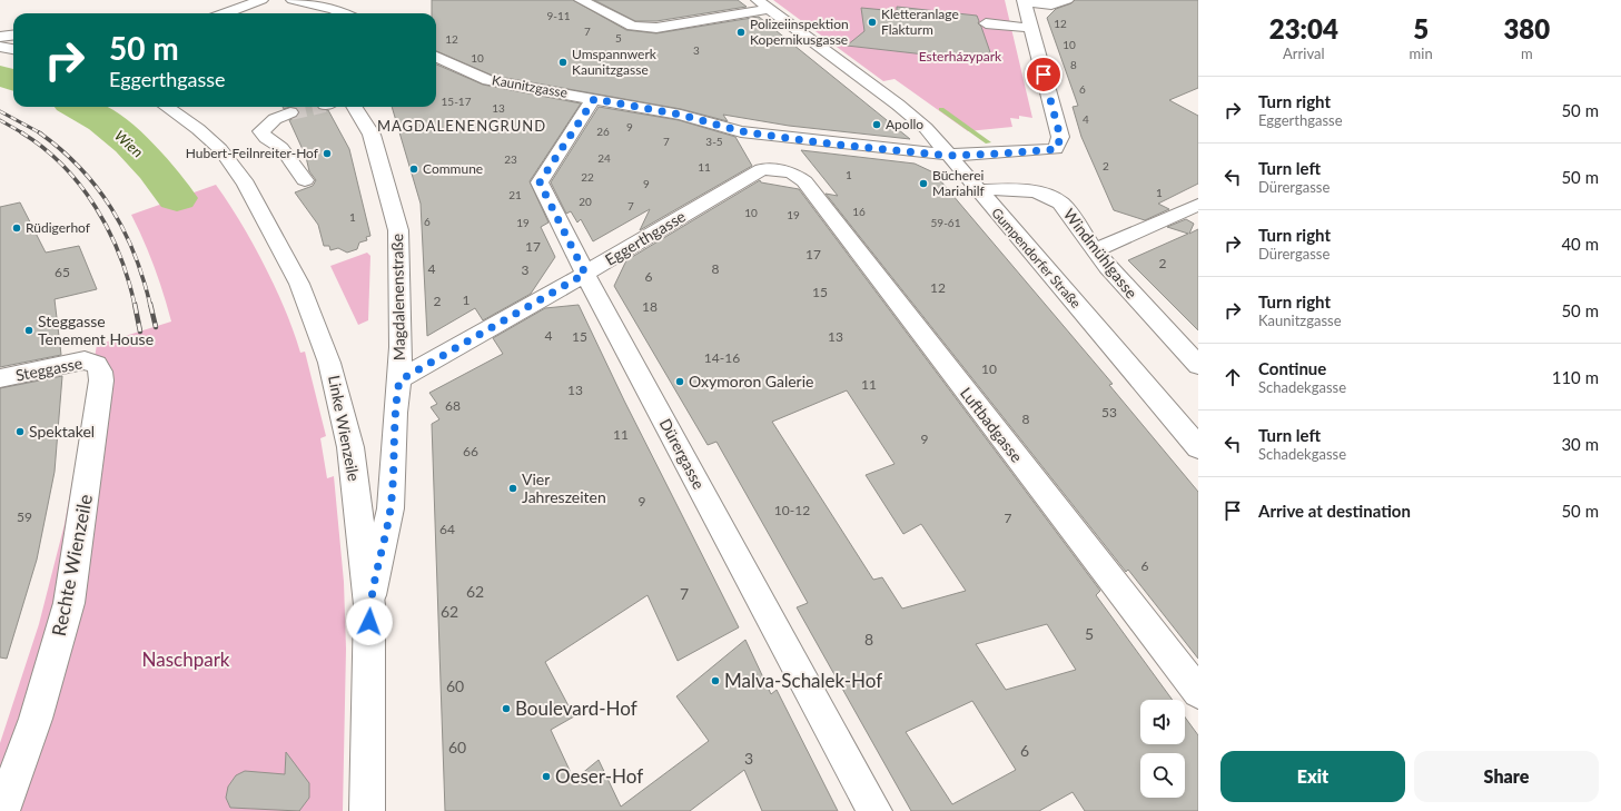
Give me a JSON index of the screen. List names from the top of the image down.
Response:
{
  "streets": {
    "street": [
      "Kaunitzgasse",
      "Eggerthgasse",
      "Windmühlgasse",
      "Gumpendorfer Straße",
      "Magdalenenstraße",
      "Steggasse",
      "Luftbadgasse",
      "Linke Wienzeile",
      "Dürergasse",
      "Rechte Wienzeile"
    ]
  },
  "crossings": [
    ["Kaunitzgasse", "Gumpendorfer Straße"],
    ["Kaunitzgasse", "Dürergasse"],
    ["Eggerthgasse", "Magdalenenstraße"],
    ["Eggerthgasse", "Luftbadgasse"],
    ["Eggerthgasse", "Dürergasse"],
    ["Windmühlgasse", "Gumpendorfer Straße"],
    ["Magdalenenstraße", "Linke Wienzeile"],
    ["Steggasse", "Rechte Wienzeile"]
  ],
  "districts": ["MAGDALENENGRUND"],
  "water": ["Wien"],
  "parks": ["Esterházypark", "Naschpark"],
  "places": [
    "Kletteranlage Flakturm",
    "Polizeiinspektion Kopernikusgasse",
    "Umspannwerk Kaunitzgasse",
    "Apollo",
    "Hubert-Feilnreiter-Hof",
    "Commune",
    "Bücherei Mariahilf",
    "Rüdigerhof",
    "Steggasse Tenement House",
    "Oxymoron Galerie",
    "Spektakel",
    "Vier Jahreszeiten",
    "Malva-Schalek-Hof",
    "Boulevard-Hof",
    "Oeser-Hof"
  ],
  "house_numbers": [
    "9-11",
    "12",
    "7",
    "5",
    "12",
    "10",
    "3",
    "10",
    "8",
    "6",
    "15-17",
    "13",
    "4",
    "9",
    "26",
    "7",
    "3-5",
    "24",
    "23",
    "2",
    "11",
    "1",
    "22",
    "9",
    "1",
    "21",
    "20",
    "7",
    "16",
    "10",
    "19",
    "1",
    "6",
    "19",
    "59-61",
    "17",
    "17",
    "2",
    "4",
    "8",
    "3",
    "65",
    "6",
    "12",
    "15",
    "1",
    "2",
    "18",
    "4",
    "15",
    "13",
    "14-16",
    "10",
    "11",
    "13",
    "68",
    "53",
    "8",
    "11",
    "9",
    "66",
    "9",
    "10-12",
    "59",
    "7",
    "64",
    "6",
    "62",
    "7",
    "62",
    "5",
    "8",
    "60",
    "60",
    "6",
    "3"
  ],
  "page": {
    "eta": [
      "23:04",
      "Arrival",
      "5",
      "min",
      "380",
      "m"
    ],
    "turn": ["50 m", "Eggerthgasse"],
    "list": [
      {
        "name": "Turn right",
        "note": "Eggerthgasse",
        "value": "50 m"
      },
      {
        "name": "Turn left",
        "note": "Dürergasse",
        "value": "50 m"
      },
      {
        "name": "Turn right",
        "note": "Dürergasse",
        "value": "40 m"
      },
      {
        "name": "Turn right",
        "note": "Kaunitzgasse",
        "value": "50 m"
      },
      {
        "name": "Continue",
        "note": "Schadekgasse",
        "value": "110 m"
      },
      {
        "name": "Turn left",
        "note": "Schadekgasse",
        "value": "30 m"
      },
      {
        "name": "Arrive at destination",
        "value": "50 m"
      }
    ],
    "buttons": ["Exit", "Share"]
  }
}
